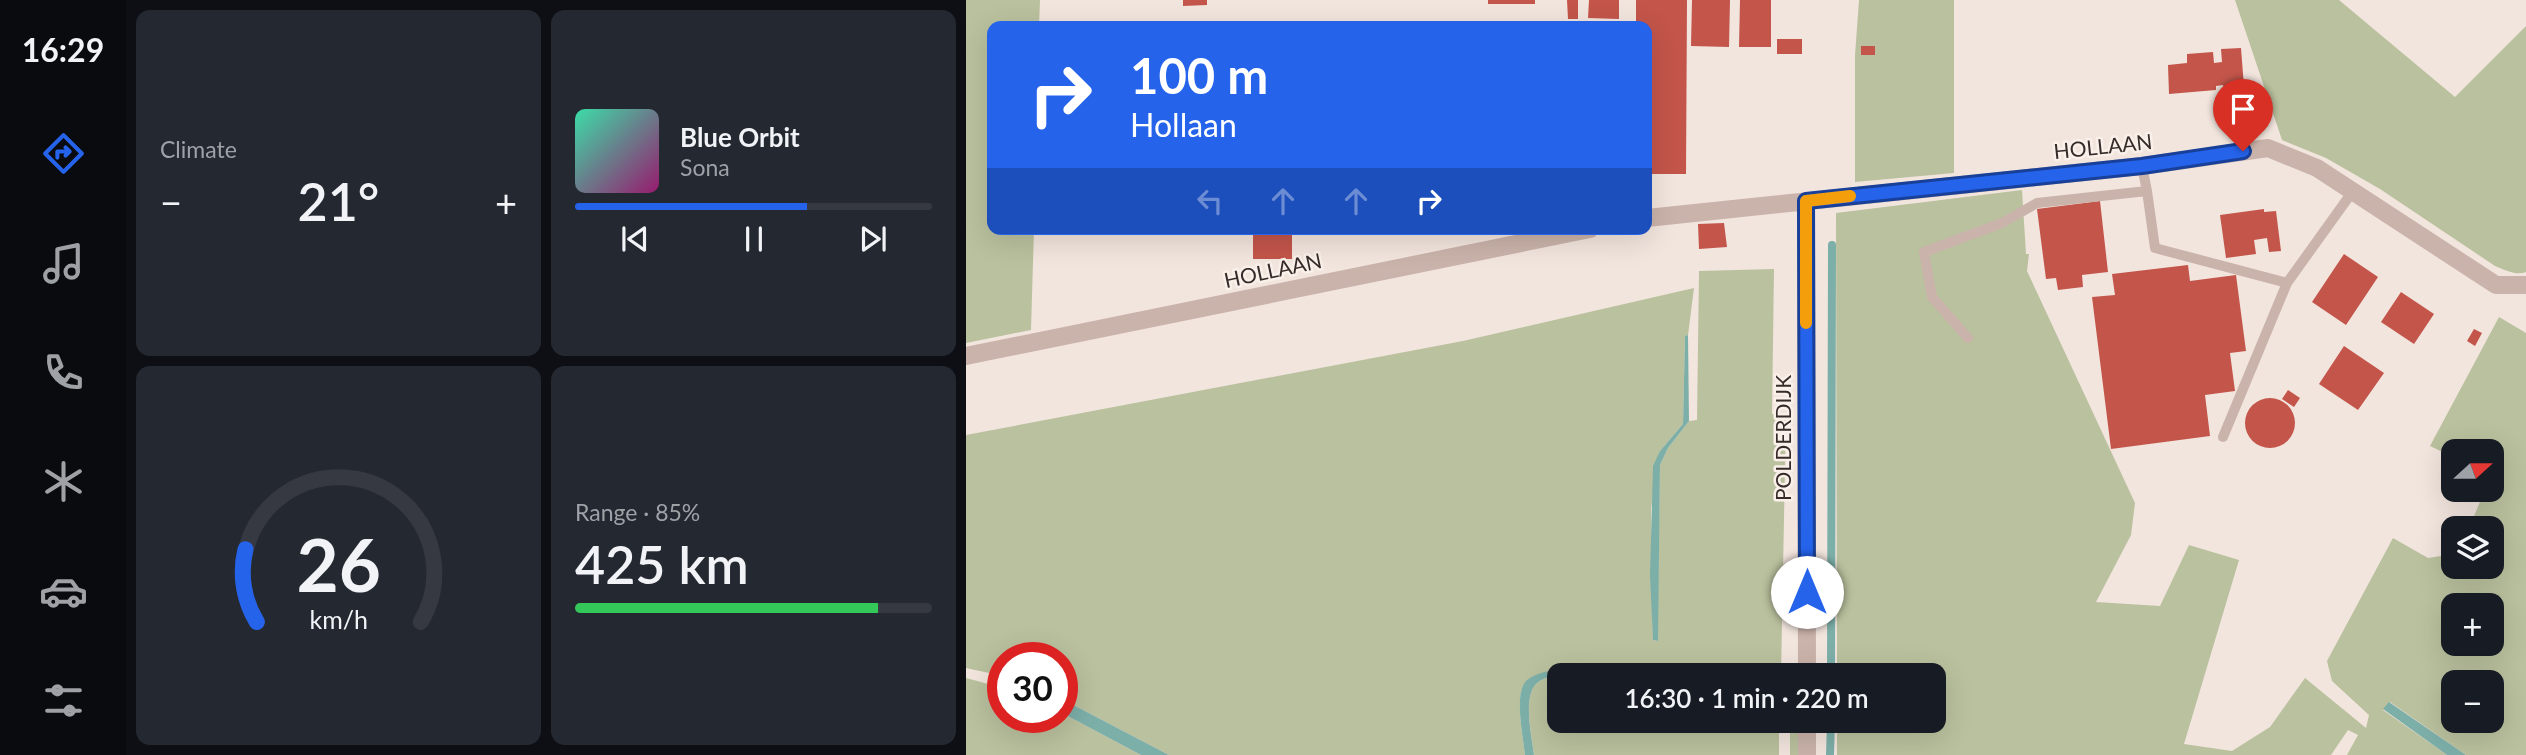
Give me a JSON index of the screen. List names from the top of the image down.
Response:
{
  "streets": {
    "street": ["HOLLAAN", "POLDERDIJK"]
  },
  "crossings": [
    ["HOLLAAN", "POLDERDIJK"]
  ],
  "north": "right",
  "page": {
    "tabs": "16:29",
    "tile": [
      "Climate",
      ["Range · 85%", "425 km"]
    ],
    "turn": ["100 m", "Hollaan"],
    "song": ["Blue Orbit", "Sona"],
    "heat": ["−", "21°", "+"],
    "map_buttons": ["+", "−"],
    "limit": "30",
    "trip": "16:30 · 1 min · 220 m",
    "gauge": ["26", "km/h"]
  }
}
